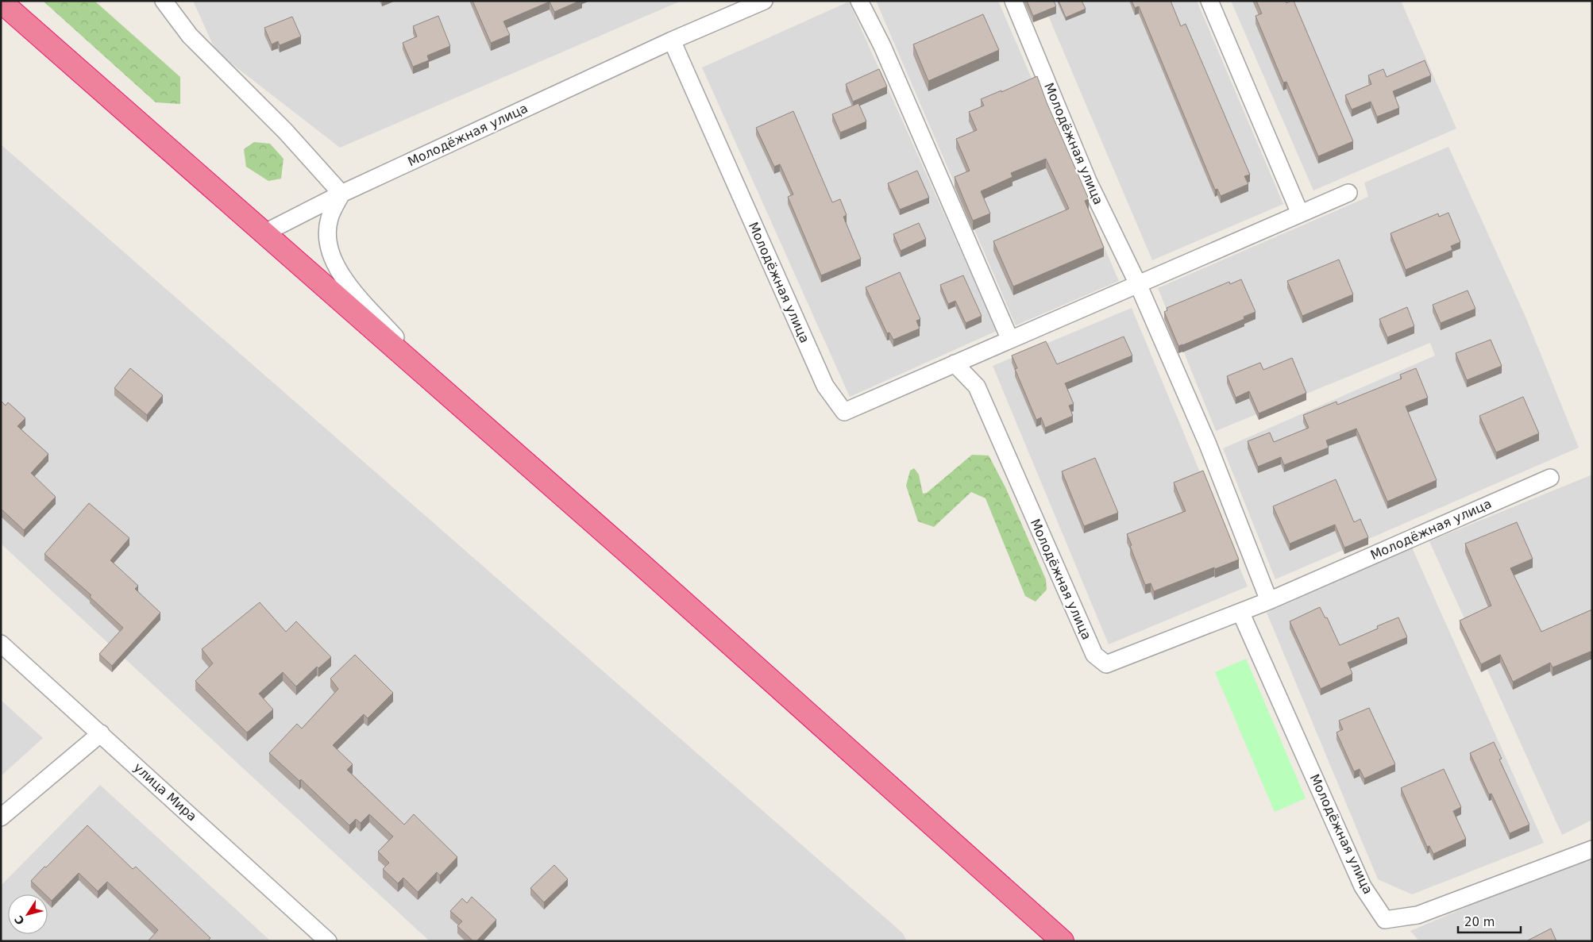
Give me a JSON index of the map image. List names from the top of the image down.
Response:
{
  "streets": {
    "street": ["Молодёжная улица", "улица Мира"]
  },
  "scale_bar": "20 m",
  "north": "bottom left"
}
